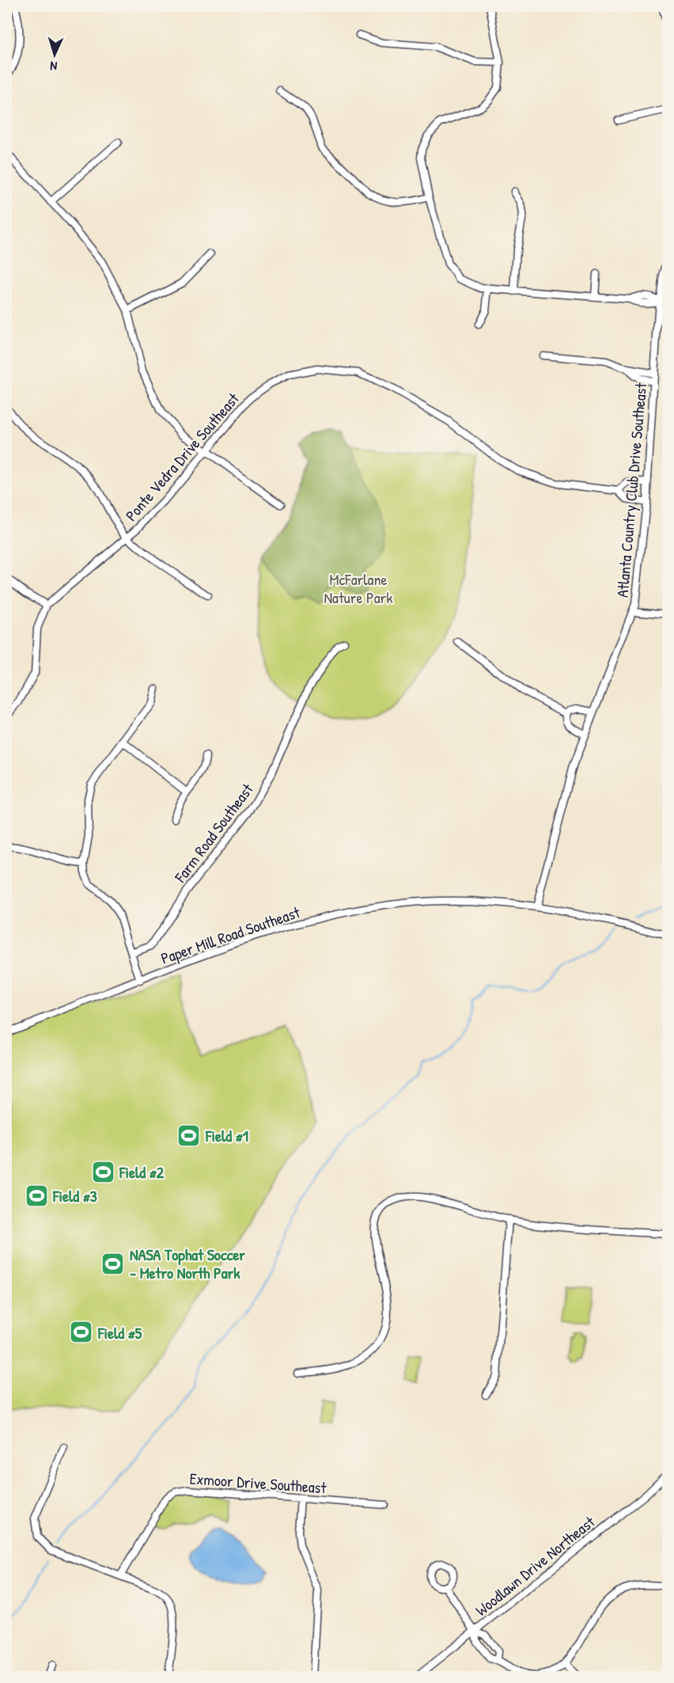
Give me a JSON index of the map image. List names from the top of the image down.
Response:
{
  "streets": {
    "street": [
      "Ponte Vedra Drive Southeast",
      "Atlanta Country Club Drive Southeast",
      "Farm Road Southeast",
      "Paper Mill Road Southeast",
      "Exmoor Drive Southeast",
      "Woodlawn Drive Northeast"
    ]
  },
  "crossings": [
    ["Ponte Vedra Drive Southeast", "Atlanta Country Club Drive Southeast"],
    ["Atlanta Country Club Drive Southeast", "Paper Mill Road Southeast"]
  ],
  "parks": ["McFarlane Nature Park"],
  "places": {
    "sports": [
      "Field #1",
      "Field #2",
      "Field #3",
      "NASA Tophat Soccer - Metro North Park",
      "Field #5"
    ]
  },
  "north": "bottom"
}
